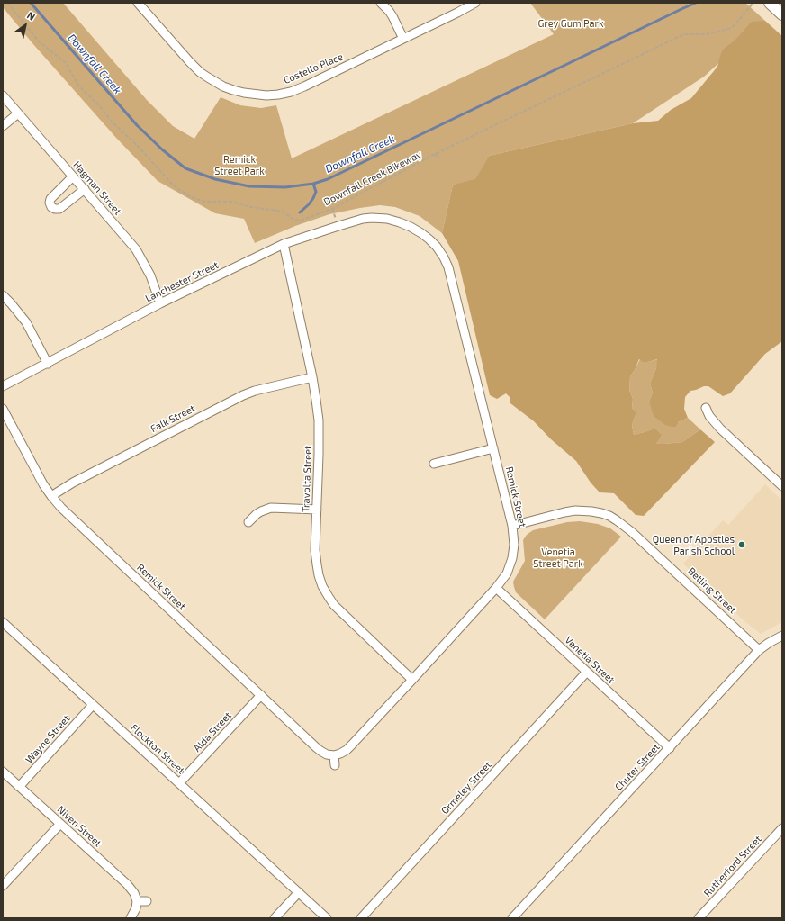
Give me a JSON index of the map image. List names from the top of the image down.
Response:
{
  "streets": {
    "street": [
      "Costello Place",
      "Hagman Street",
      "Lanchester Street",
      "Falk Street",
      "Travolta Street",
      "Remick Street",
      "Betling Street",
      "Venetia Street",
      "Alda Street",
      "Wayne Street",
      "Flockton Street",
      "Chuter Street",
      "Ormeley Street",
      "Niven Street",
      "Rutherford Street"
    ],
    "path": ["Downfall Creek Bikeway"]
  },
  "crossings": [
    ["Hagman Street", "Lanchester Street"],
    ["Lanchester Street", "Travolta Street"],
    ["Lanchester Street", "Remick Street"],
    ["Falk Street", "Travolta Street"],
    ["Falk Street", "Remick Street"],
    ["Travolta Street", "Remick Street"],
    ["Remick Street", "Betling Street"],
    ["Remick Street", "Venetia Street"],
    ["Remick Street", "Alda Street"],
    ["Betling Street", "Chuter Street"],
    ["Venetia Street", "Chuter Street"],
    ["Venetia Street", "Ormeley Street"],
    ["Alda Street", "Flockton Street"],
    ["Wayne Street", "Flockton Street"],
    ["Wayne Street", "Niven Street"]
  ],
  "water": ["Downfall Creek"],
  "parks": ["Grey Gum Park", "Remick Street Park", "Venetia Street Park"],
  "places": ["Queen of Apostles Parish School"],
  "north": "top right"
}
